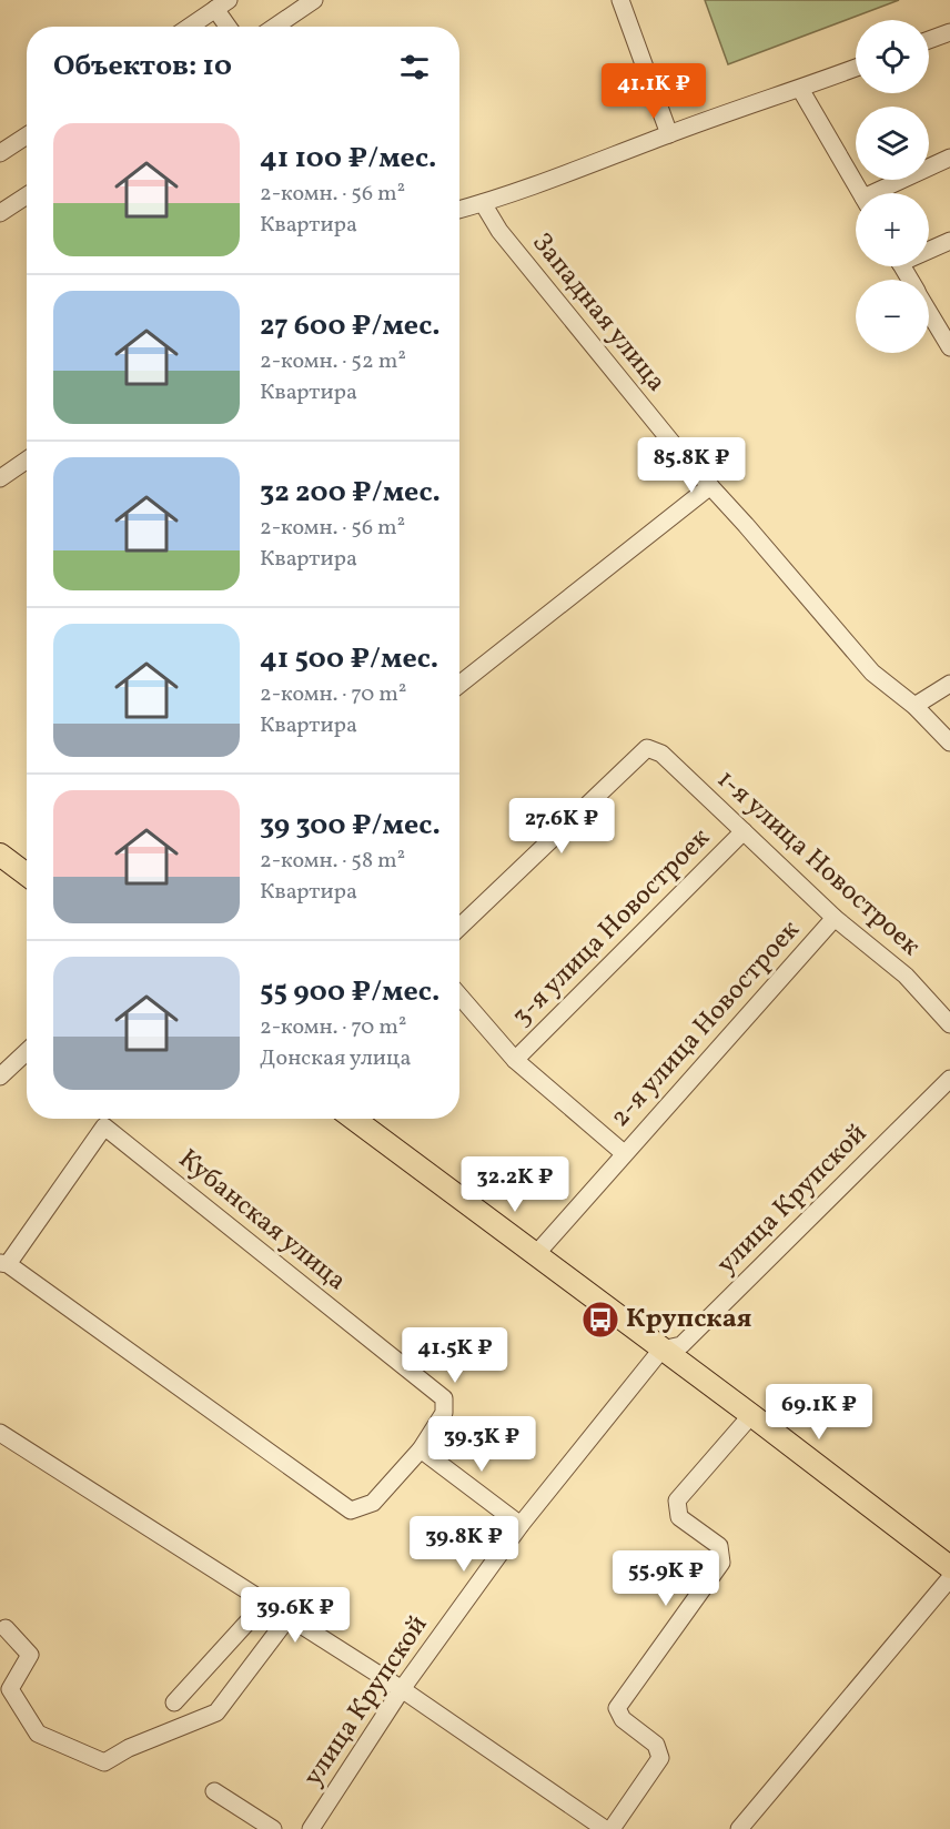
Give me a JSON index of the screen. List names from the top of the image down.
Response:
{
  "streets": {
    "street": [
      "Западная улица",
      "1-я улица Новостроек",
      "3-я улица Новостроек",
      "2-я улица Новостроек",
      "улица Крупской",
      "Кубанская улица"
    ]
  },
  "crossings": [
    ["1-я улица Новостроек", "3-я улица Новостроек"],
    ["1-я улица Новостроек", "2-я улица Новостроек"]
  ],
  "places": {
    "bus stop": ["Крупская"]
  },
  "page": {
    "map_buttons": ["+", "−"],
    "heading": "Объектов: 10",
    "price": [
      "41.1K ₽",
      "85.8K ₽",
      "27.6K ₽",
      "32.2K ₽",
      "41.5K ₽",
      "69.1K ₽",
      "39.3K ₽",
      "39.8K ₽",
      "55.9K ₽",
      "39.6K ₽"
    ],
    "list": [
      {
        "name": "41 100 ₽/мес.",
        "note": "2-комн. · 56 m² · Квартира"
      },
      {
        "name": "27 600 ₽/мес.",
        "note": "2-комн. · 52 m² · Квартира"
      },
      {
        "name": "32 200 ₽/мес.",
        "note": "2-комн. · 56 m² · Квартира"
      },
      {
        "name": "41 500 ₽/мес.",
        "note": "2-комн. · 70 m² · Квартира"
      },
      {
        "name": "39 300 ₽/мес.",
        "note": "2-комн. · 58 m² · Квартира"
      },
      {
        "name": "55 900 ₽/мес.",
        "note": "2-комн. · 70 m² · Донская улица"
      }
    ]
  }
}
